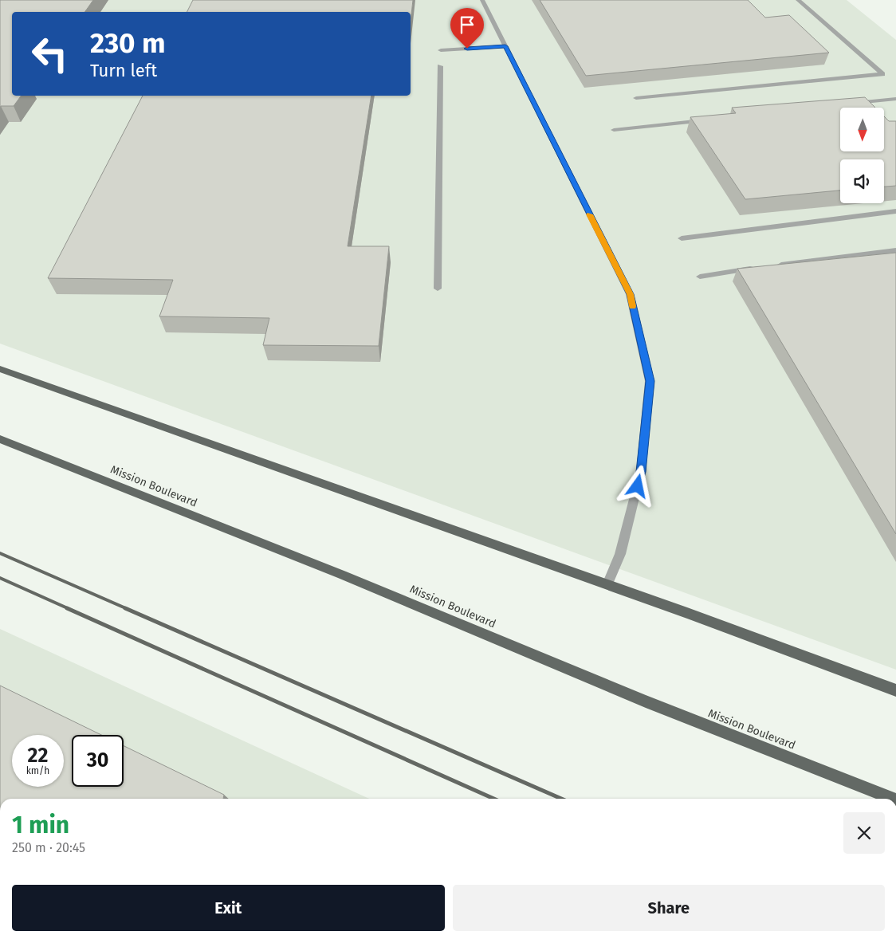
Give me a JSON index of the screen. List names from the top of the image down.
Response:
{
  "streets": {
    "main road": ["Mission Boulevard"]
  },
  "north": "bottom",
  "page": {
    "turn": ["230 m", "Turn left"],
    "speed": "22 km/h",
    "limit": "30",
    "heading": ["1 min", "250 m · 20:45"],
    "buttons": ["Exit", "Share"]
  }
}
